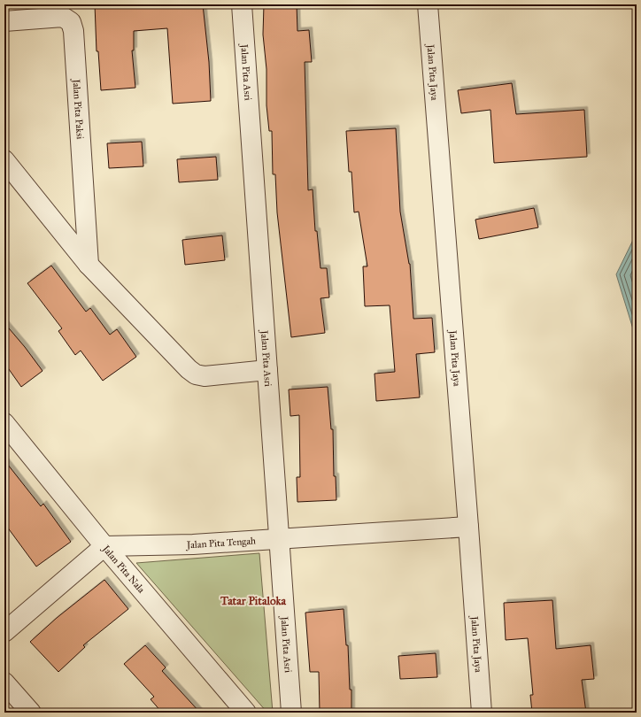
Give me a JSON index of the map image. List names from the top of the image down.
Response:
{
  "streets": {
    "street": [
      "Jalan Pita Asri",
      "Jalan Pita Jaya",
      "Jalan Pita Paksi",
      "Jalan Pita Tengah",
      "Jalan Pita Nala"
    ]
  },
  "crossings": [
    ["Jalan Pita Asri", "Jalan Pita Tengah"],
    ["Jalan Pita Jaya", "Jalan Pita Tengah"],
    ["Jalan Pita Tengah", "Jalan Pita Nala"]
  ],
  "districts": ["Tatar Pitaloka"]
}
